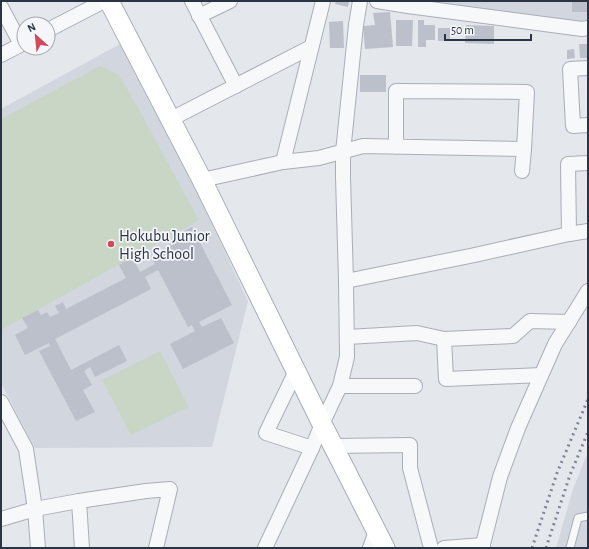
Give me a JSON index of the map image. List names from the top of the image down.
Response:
{
  "places": ["Hokubu Junior High School"],
  "scale_bar": "50 m",
  "north": "top left"
}
